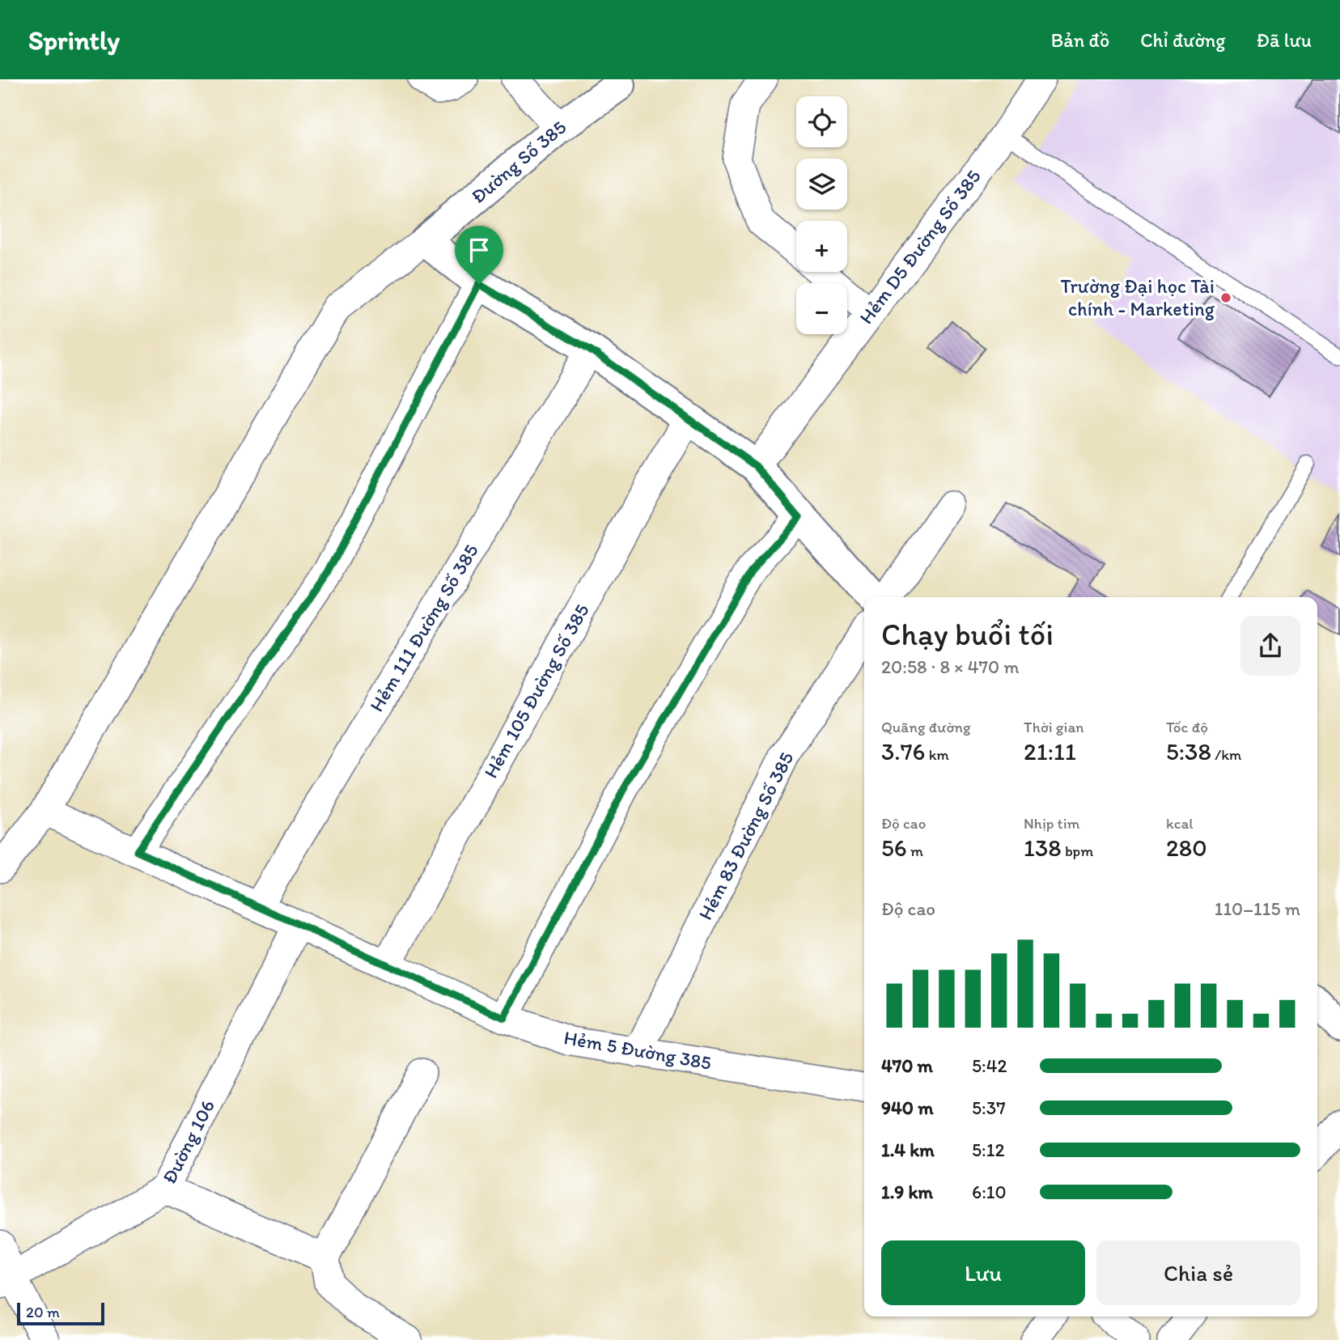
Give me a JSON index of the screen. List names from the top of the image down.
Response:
{
  "streets": {
    "street": [
      "Đường Số 385",
      "Hẻm D5 Đường Số 385",
      "Hẻm 111 Đường Số 385",
      "Hẻm 105 Đường Số 385",
      "Hẻm 83 Đường Số 385",
      "Hẻm 5 Đường 385",
      "Đường 106"
    ]
  },
  "crossings": [
    ["Hẻm 111 Đường Số 385", "Hẻm 5 Đường 385"],
    ["Hẻm 105 Đường Số 385", "Hẻm 5 Đường 385"],
    ["Hẻm 83 Đường Số 385", "Hẻm 5 Đường 385"],
    ["Hẻm 5 Đường 385", "Đường 106"]
  ],
  "places": ["Trường Đại học Tài chính - Marketing"],
  "scale_bar": "20 m",
  "page": {
    "header": "Sprintly",
    "nav": ["Bản đồ", "Chỉ đường", "Đã lưu"],
    "map_buttons": ["+", "−"],
    "heading": ["Chạy buổi tối", "20:58 · 8 × 470 m"],
    "stats": [
      ["Quãng đường", "3.76 km"],
      ["Thời gian", "21:11"],
      ["Tốc độ", "5:38 /km"],
      ["Độ cao", "56 m"],
      ["Nhịp tim", "138 bpm"],
      ["kcal", "280"]
    ],
    "chart": ["Độ cao", "110–115 m"],
    "list": [
      {
        "name": "470 m",
        "note": "5:42"
      },
      {
        "name": "940 m",
        "note": "5:37"
      },
      {
        "name": "1.4 km",
        "note": "5:12"
      },
      {
        "name": "1.9 km",
        "note": "6:10"
      }
    ],
    "buttons": ["Lưu", "Chia sẻ"],
    "scale": "20 m"
  }
}
